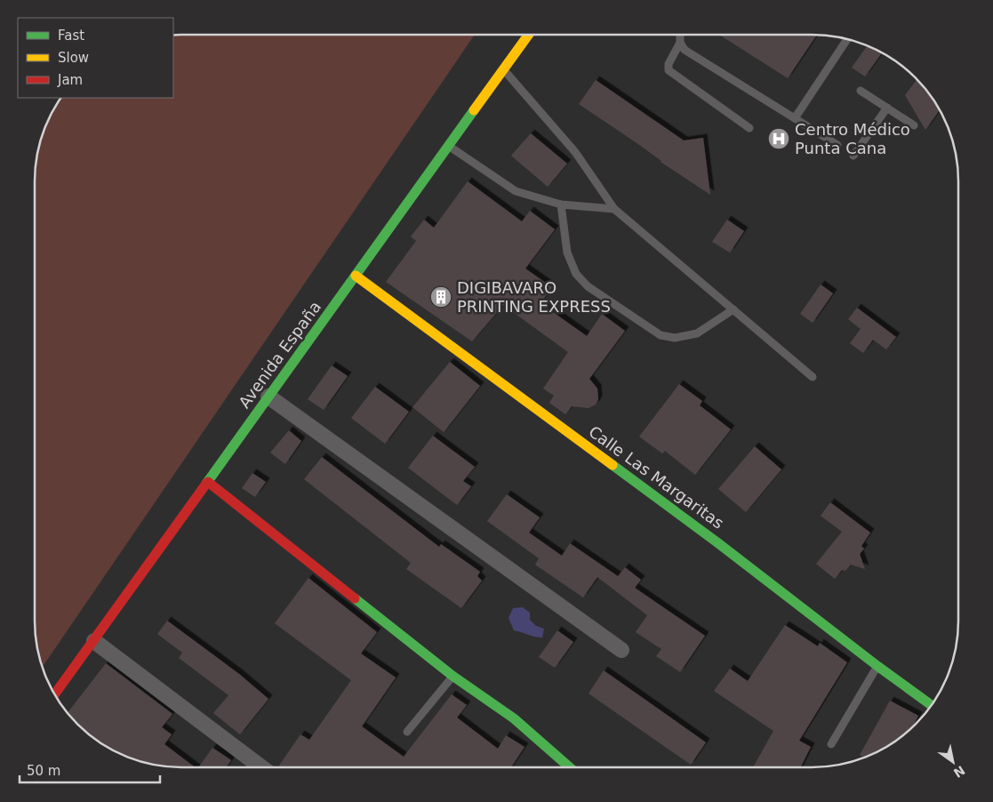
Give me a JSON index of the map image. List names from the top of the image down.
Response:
{
  "streets": {
    "street": ["Avenida España", "Calle Las Margaritas"]
  },
  "crossings": [
    ["Avenida España", "Calle Las Margaritas"]
  ],
  "places": {
    "hospital": ["Centro Médico Punta Cana"],
    "building": ["DIGIBAVARO PRINTING EXPRESS"]
  },
  "legend": ["Fast", "Slow", "Jam"],
  "scale_bar": "50 m",
  "north": "bottom right"
}
